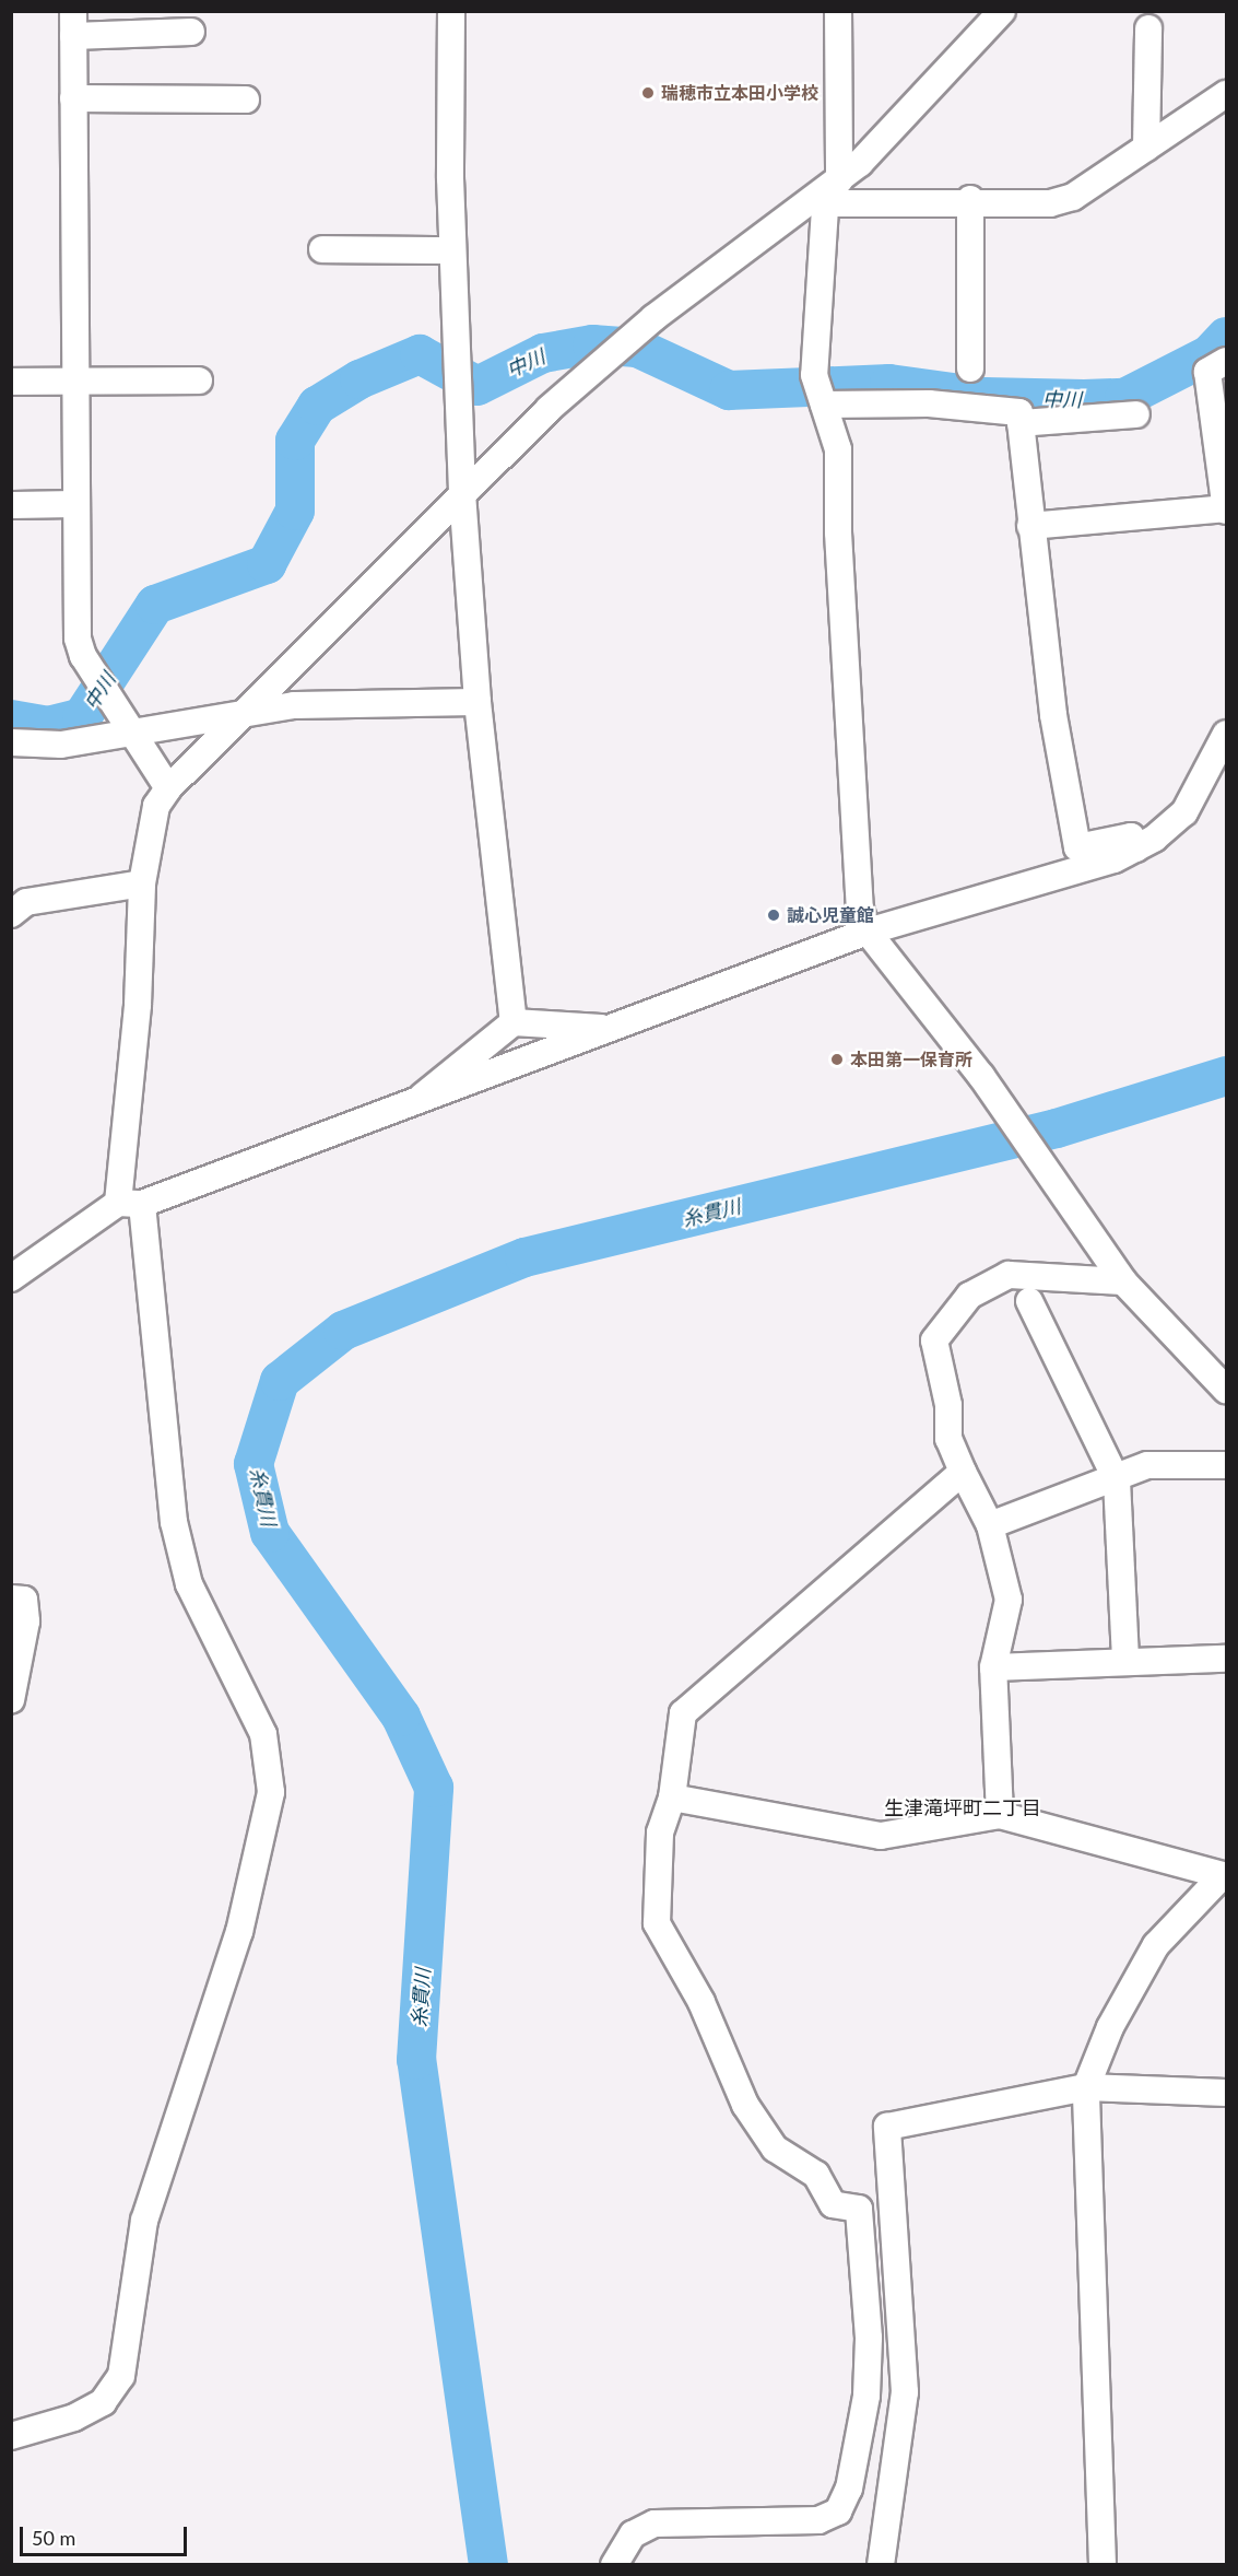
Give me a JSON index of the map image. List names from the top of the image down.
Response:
{
  "districts": ["生津滝坪町二丁目"],
  "water": ["中川", "糸貫川"],
  "places": ["瑞穂市立本田小学校", "誠心児童館", "本田第一保育所"],
  "scale_bar": "50 m"
}
